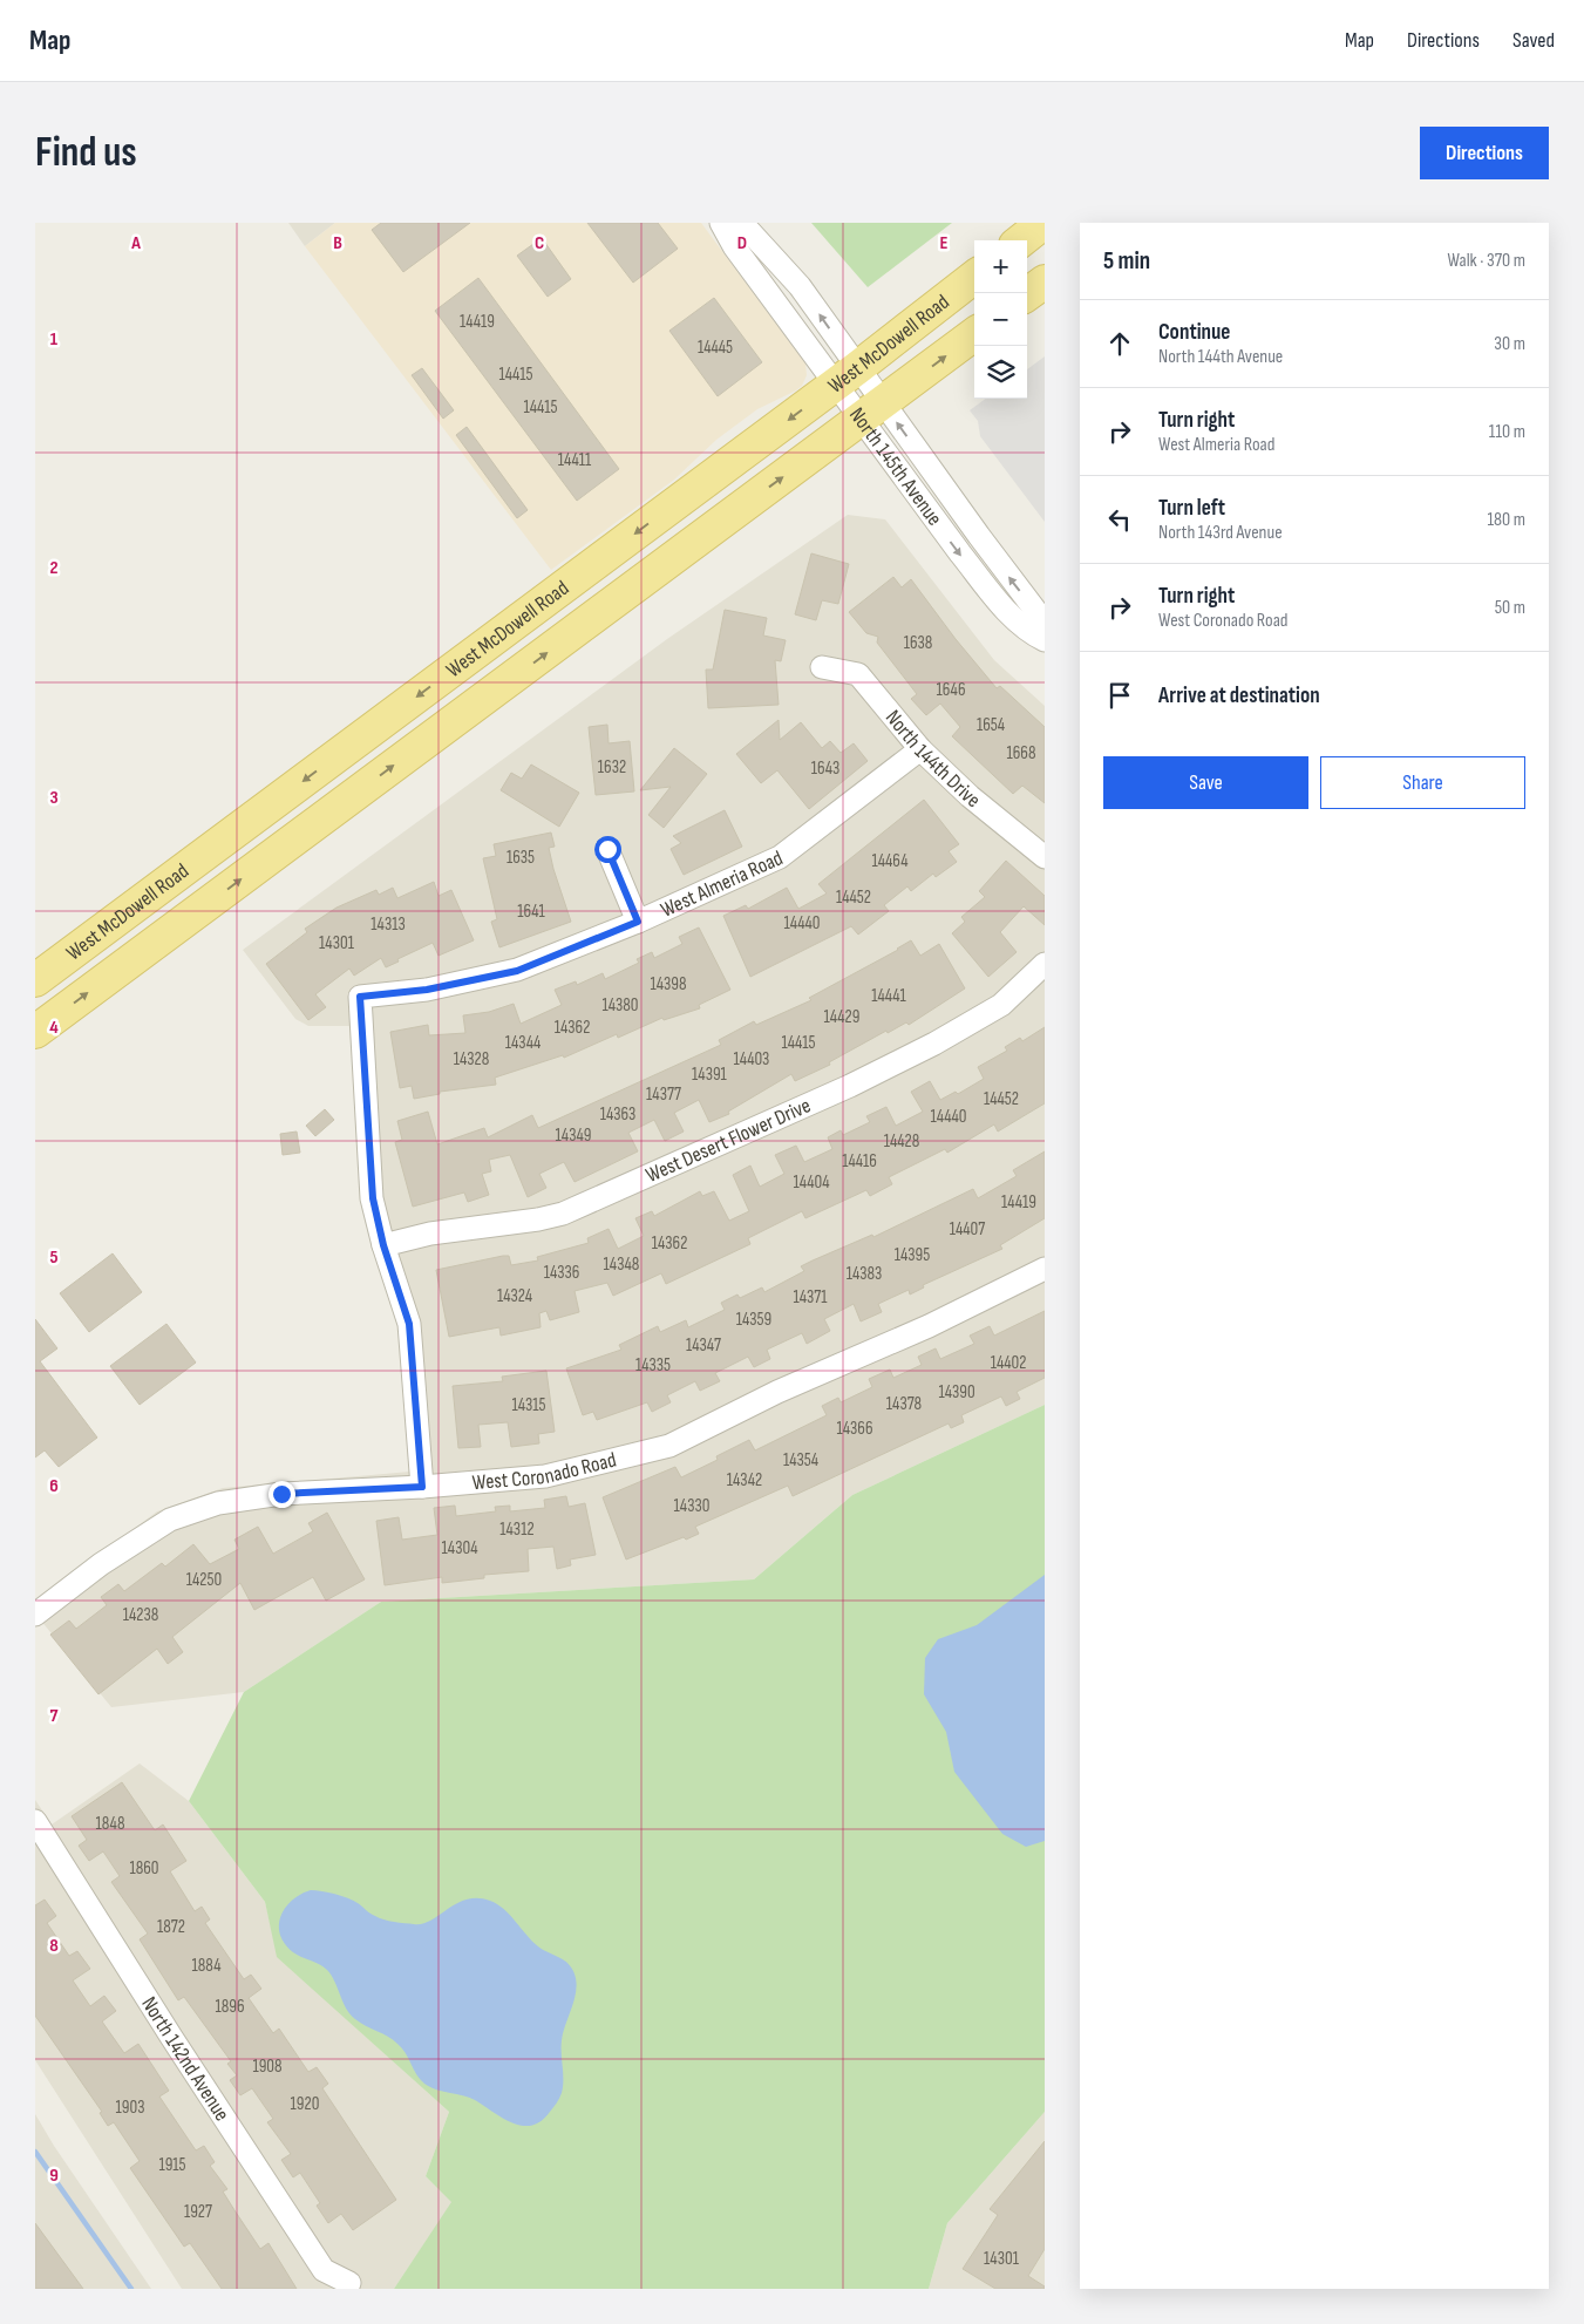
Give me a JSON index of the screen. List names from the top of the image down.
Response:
{
  "streets": {
    "main road": ["West McDowell Road"],
    "street": [
      "North 145th Avenue",
      "North 144th Drive",
      "West Almeria Road",
      "West Desert Flower Drive",
      "West Coronado Road",
      "North 142nd Avenue"
    ]
  },
  "crossings": [
    ["West McDowell Road", "North 145th Avenue"],
    ["North 144th Drive", "West Almeria Road"],
    ["West Almeria Road", "West Desert Flower Drive"]
  ],
  "house_numbers": [
    "14419",
    "14445",
    "14415",
    "14415",
    "14411",
    "1638",
    "1646",
    "1654",
    "1668",
    "1632",
    "1643",
    "1635",
    "14464",
    "14452",
    "1641",
    "14440",
    "14313",
    "14301",
    "14398",
    "14441",
    "14380",
    "14429",
    "14362",
    "14344",
    "14415",
    "14328",
    "14403",
    "14391",
    "14377",
    "14452",
    "14363",
    "14440",
    "14349",
    "14428",
    "14416",
    "14404",
    "14419",
    "14407",
    "14362",
    "14395",
    "14348",
    "14336",
    "14383",
    "14324",
    "14371",
    "14359",
    "14347",
    "14402",
    "14335",
    "14390",
    "14378",
    "14315",
    "14366",
    "14354",
    "14342",
    "14330",
    "14312",
    "14304",
    "14250",
    "14238",
    "1848",
    "1860",
    "1872",
    "1884",
    "1896",
    "1908",
    "1920",
    "1903",
    "1915",
    "1927",
    "14301"
  ],
  "page": {
    "header": "Map",
    "nav": ["Map", "Directions", "Saved"],
    "buttons": [
      "Directions",
      ["Save", "Share"]
    ],
    "title": "Find us",
    "heading": ["5 min", "Walk · 370 m"],
    "map_buttons": ["+", "−"],
    "list": [
      ["Continue", "North 144th Avenue", "30 m"],
      ["Turn right", "West Almeria Road", "110 m"],
      ["Turn left", "North 143rd Avenue", "180 m"],
      ["Turn right", "West Coronado Road", "50 m"],
      "Arrive at destination"
    ]
  },
  "grid": {
    "columns": [
      "A",
      "B",
      "C",
      "D",
      "E"
    ],
    "rows": [
      "1",
      "2",
      "3",
      "4",
      "5",
      "6",
      "7",
      "8",
      "9"
    ]
  }
}
